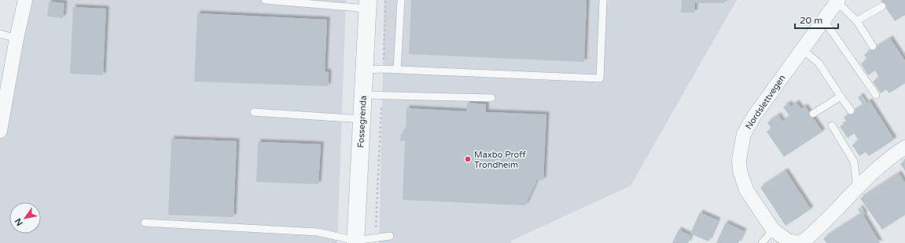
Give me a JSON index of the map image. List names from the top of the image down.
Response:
{
  "streets": {
    "street": ["Nordslettvegen", "Fossegrenda"]
  },
  "places": ["Maxbo Proff Trondheim"],
  "scale_bar": "20 m",
  "north": "bottom left"
}
